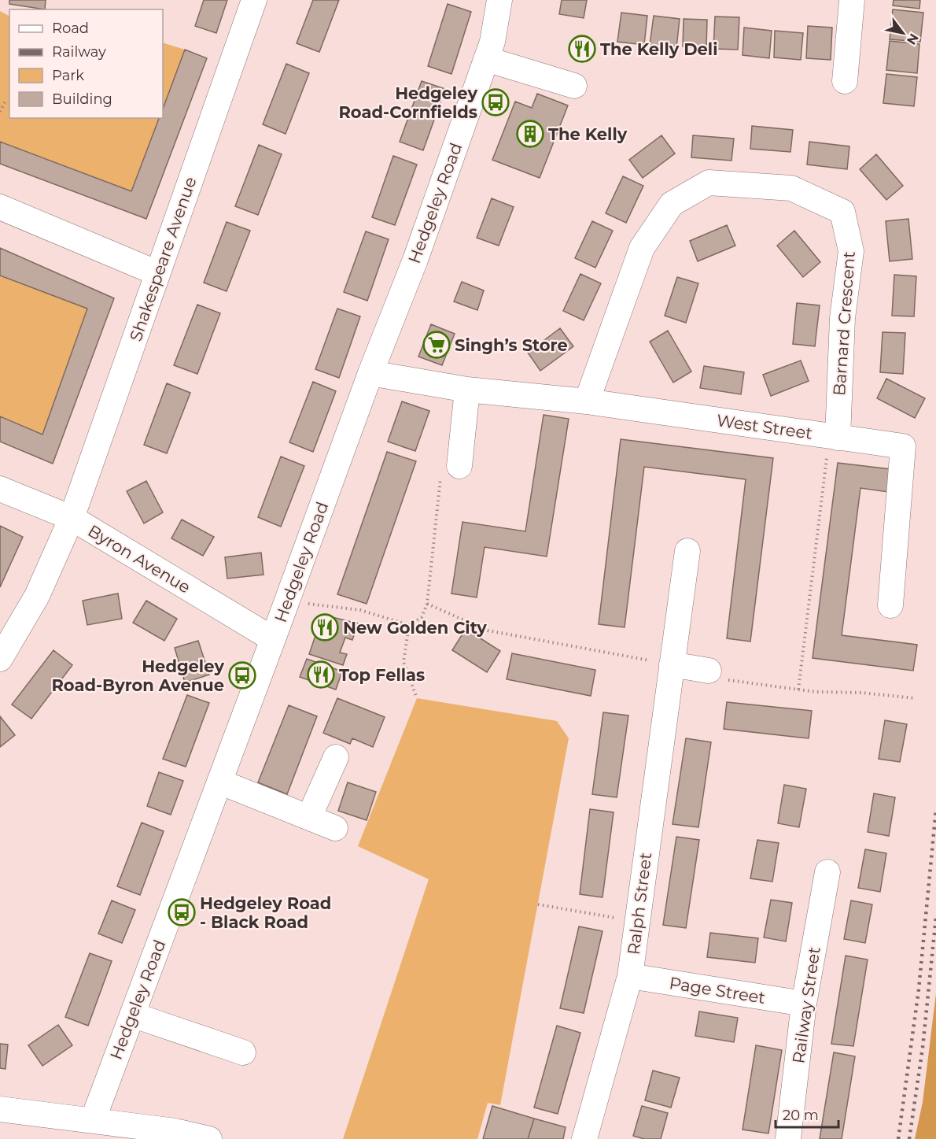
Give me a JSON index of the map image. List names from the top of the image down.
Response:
{
  "streets": {
    "street": [
      "Hedgeley Road",
      "Shakespeare Avenue",
      "Barnard Crescent",
      "West Street",
      "Byron Avenue",
      "Ralph Street",
      "Page Street",
      "Railway Street"
    ]
  },
  "crossings": [
    ["Hedgeley Road", "West Street"],
    ["Hedgeley Road", "Byron Avenue"],
    ["Shakespeare Avenue", "Byron Avenue"],
    ["Barnard Crescent", "West Street"],
    ["Ralph Street", "Page Street"],
    ["Page Street", "Railway Street"]
  ],
  "places": {
    "restaurant": ["The Kelly Deli", "New Golden City", "Top Fellas"],
    "bus stop": ["Hedgeley Road-Cornfields", "Hedgeley Road-Byron Avenue", "Hedgeley Road - Black Road"],
    "building": ["The Kelly"],
    "supermarket": ["Singh’s Store"]
  },
  "legend": [
    "Road",
    "Railway",
    "Park",
    "Building"
  ],
  "scale_bar": "20 m",
  "north": "bottom right"
}
